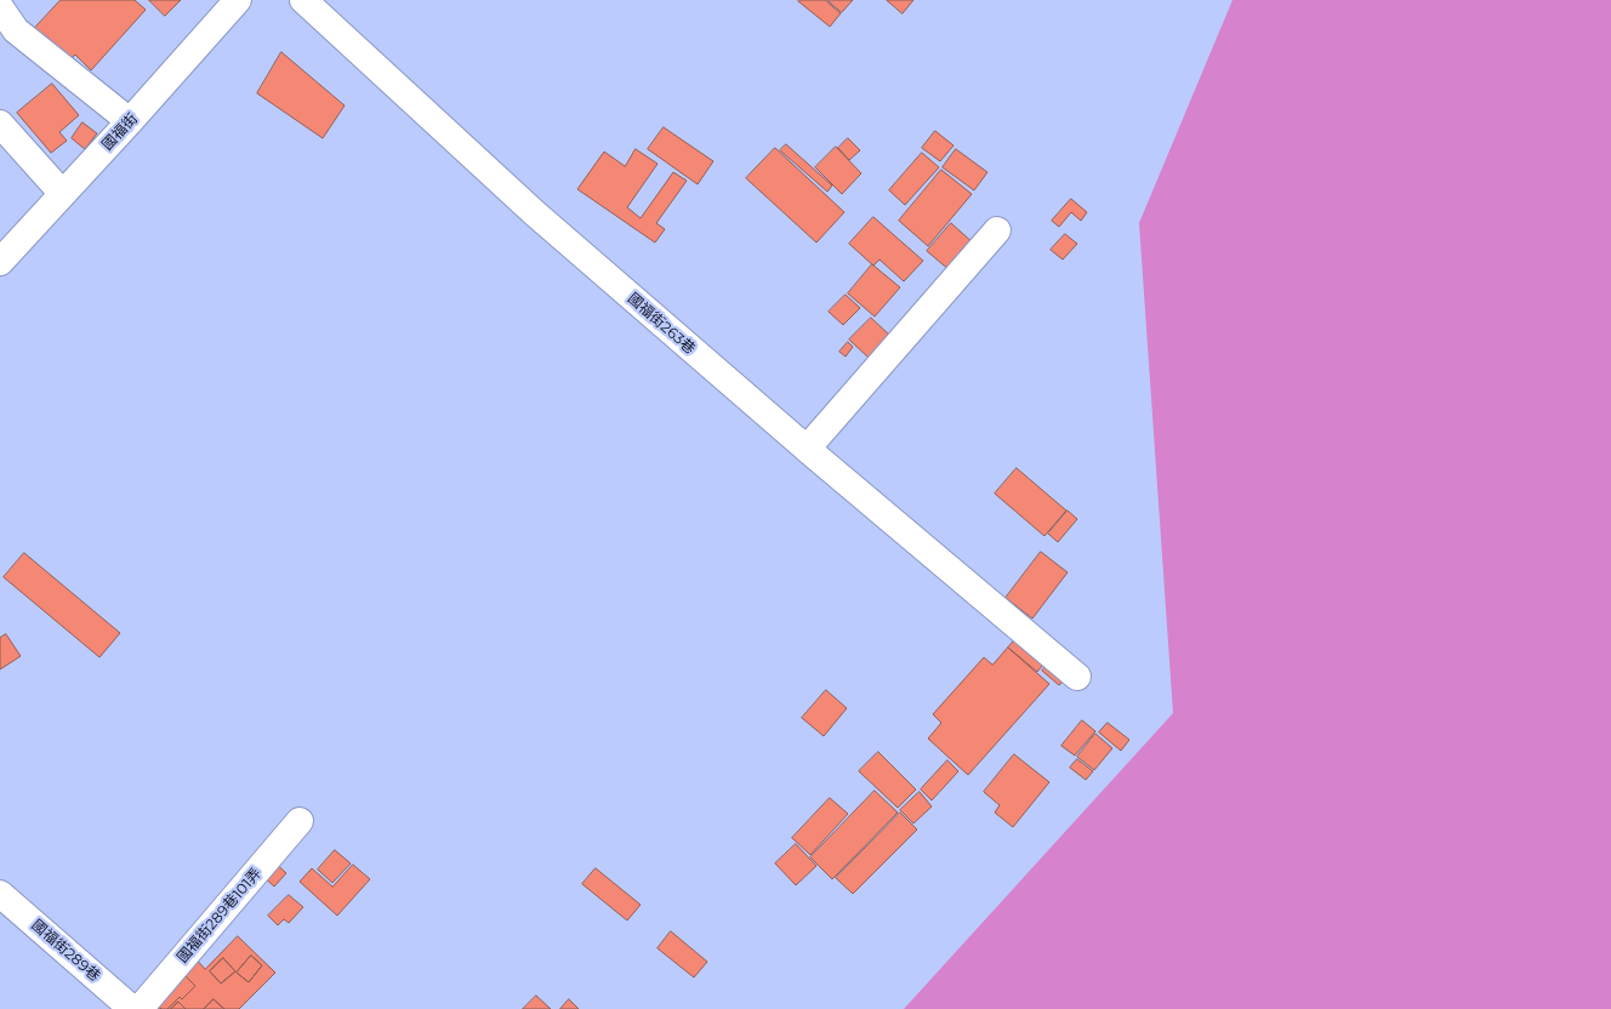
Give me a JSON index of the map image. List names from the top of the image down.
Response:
{
  "streets": {
    "street": [
      "國福街",
      "國福街263巷",
      "國福街289巷101弄",
      "國福街289巷"
    ]
  }
}
